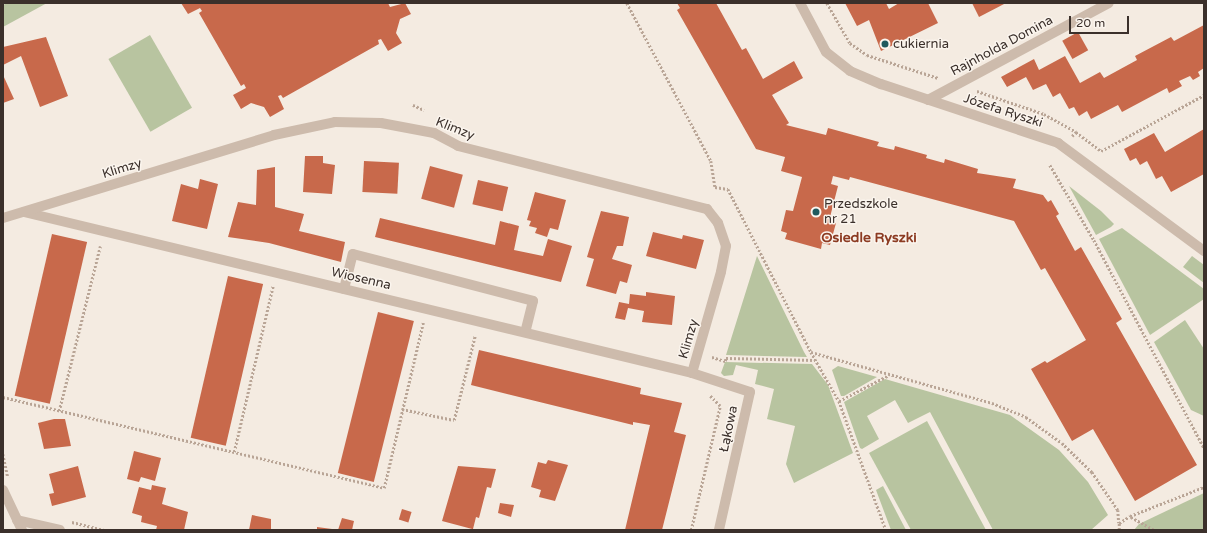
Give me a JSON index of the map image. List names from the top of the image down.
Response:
{
  "streets": {
    "street": [
      "Rajnholda Domina",
      "Józefa Ryszki",
      "Klimzy",
      "Wiosenna",
      "Łąkowa"
    ]
  },
  "crossings": [
    ["Rajnholda Domina", "Józefa Ryszki"],
    ["Klimzy", "Wiosenna"],
    ["Klimzy", "Łąkowa"],
    ["Wiosenna", "Łąkowa"]
  ],
  "districts": ["Osiedle Ryszki"],
  "places": ["cukiernia", "Przedszkole nr 21"],
  "scale_bar": "20 m"
}
